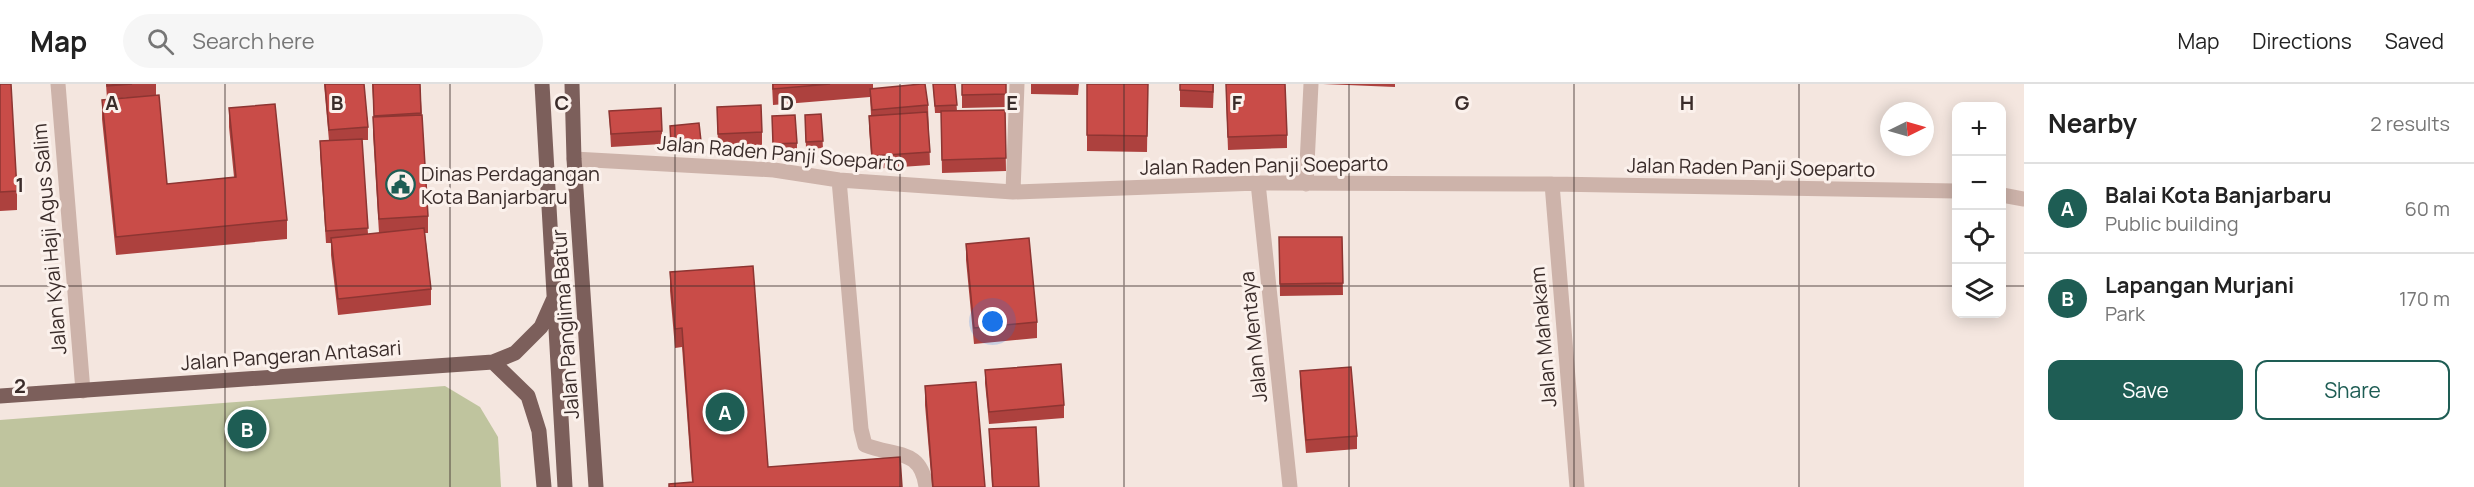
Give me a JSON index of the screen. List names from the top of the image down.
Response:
{
  "streets": {
    "main road": ["Jalan Panglima Batur", "Jalan Pangeran Antasari"],
    "street": [
      "Jalan Raden Panji Soeparto",
      "Jalan Kyai Haji Agus Salim",
      "Jalan Mentaya",
      "Jalan Mahakam"
    ]
  },
  "crossings": [
    ["Jalan Raden Panji Soeparto", "Jalan Panglima Batur"],
    ["Jalan Raden Panji Soeparto", "Jalan Mentaya"],
    ["Jalan Raden Panji Soeparto", "Jalan Mahakam"],
    ["Jalan Kyai Haji Agus Salim", "Jalan Pangeran Antasari"],
    ["Jalan Panglima Batur", "Jalan Pangeran Antasari"]
  ],
  "places": {
    "public building": ["Dinas Perdagangan Kota Banjarbaru"]
  },
  "north": "right",
  "page": {
    "header": "Map",
    "search": "Search here",
    "nav": ["Map", "Directions", "Saved"],
    "heading": ["Nearby", "2 results"],
    "map_buttons": ["+", "−"],
    "list": [
      {
        "mark": "A",
        "name": "Balai Kota Banjarbaru",
        "note": "Public building",
        "value": "60 m"
      },
      {
        "mark": "B",
        "name": "Lapangan Murjani",
        "note": "Park",
        "value": "170 m"
      }
    ],
    "buttons": ["Save", "Share"],
    "pins": ["A", "B"]
  },
  "grid": {
    "columns": [
      "A",
      "B",
      "C",
      "D",
      "E",
      "F",
      "G",
      "H"
    ],
    "rows": ["1", "2"]
  }
}
